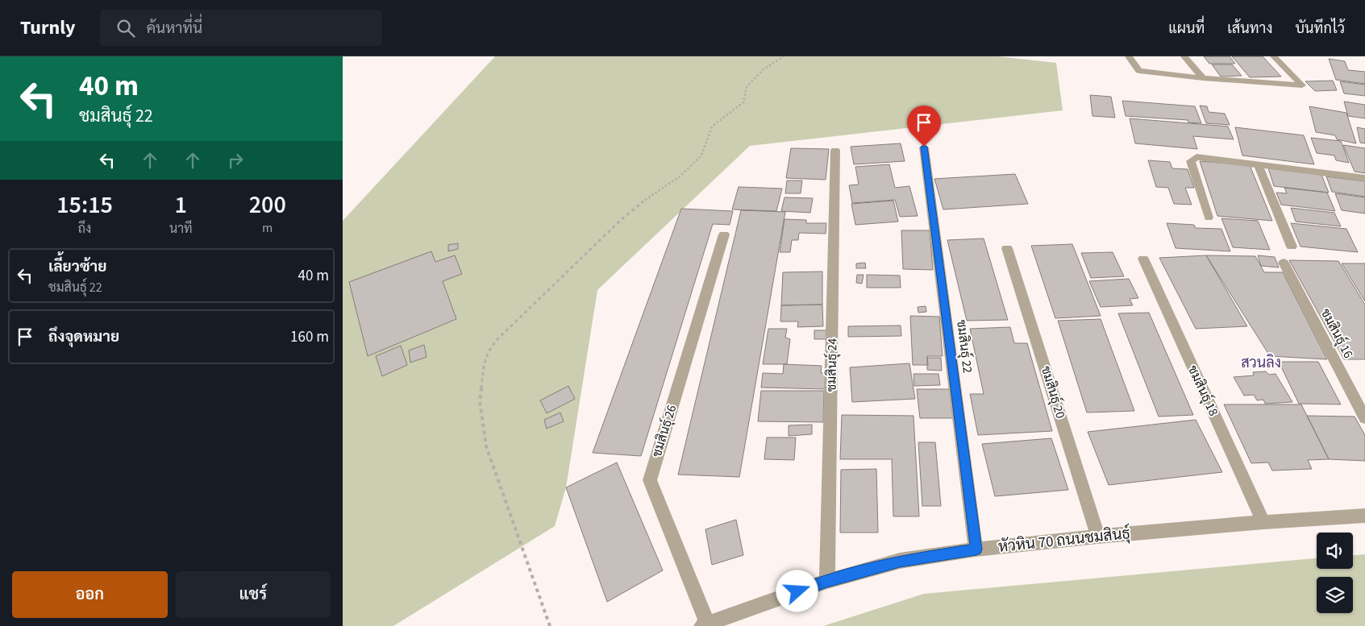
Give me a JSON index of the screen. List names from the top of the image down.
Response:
{
  "streets": {
    "street": [
      "ชมสินธุ์ 16",
      "ชมสินธุ์ 22",
      "ชมสินธุ์ 24",
      "ชมสินธุ์ 18",
      "ชมสินธุ์ 20",
      "ชมสินธุ์ 26",
      "หัวหิน 70 ถนนชมสินธุ์"
    ]
  },
  "crossings": [
    ["ชมสินธุ์ 22", "หัวหิน 70 ถนนชมสินธุ์"],
    ["ชมสินธุ์ 24", "หัวหิน 70 ถนนชมสินธุ์"],
    ["ชมสินธุ์ 18", "หัวหิน 70 ถนนชมสินธุ์"],
    ["ชมสินธุ์ 20", "หัวหิน 70 ถนนชมสินธุ์"],
    ["ชมสินธุ์ 26", "หัวหิน 70 ถนนชมสินธุ์"]
  ],
  "districts": ["สวนลิง"],
  "page": {
    "header": "Turnly",
    "search": "ค้นหาที่นี่",
    "nav": ["แผนที่", "เส้นทาง", "บันทึกไว้"],
    "turn": ["40 m", "ชมสินธุ์ 22"],
    "eta": [
      "15:15",
      "ถึง",
      "1",
      "นาที",
      "200",
      "m"
    ],
    "list": [
      {
        "name": "เลี้ยวซ้าย",
        "note": "ชมสินธุ์ 22",
        "value": "40 m"
      },
      {
        "name": "ถึงจุดหมาย",
        "value": "160 m"
      }
    ],
    "buttons": ["ออก", "แชร์"]
  }
}
